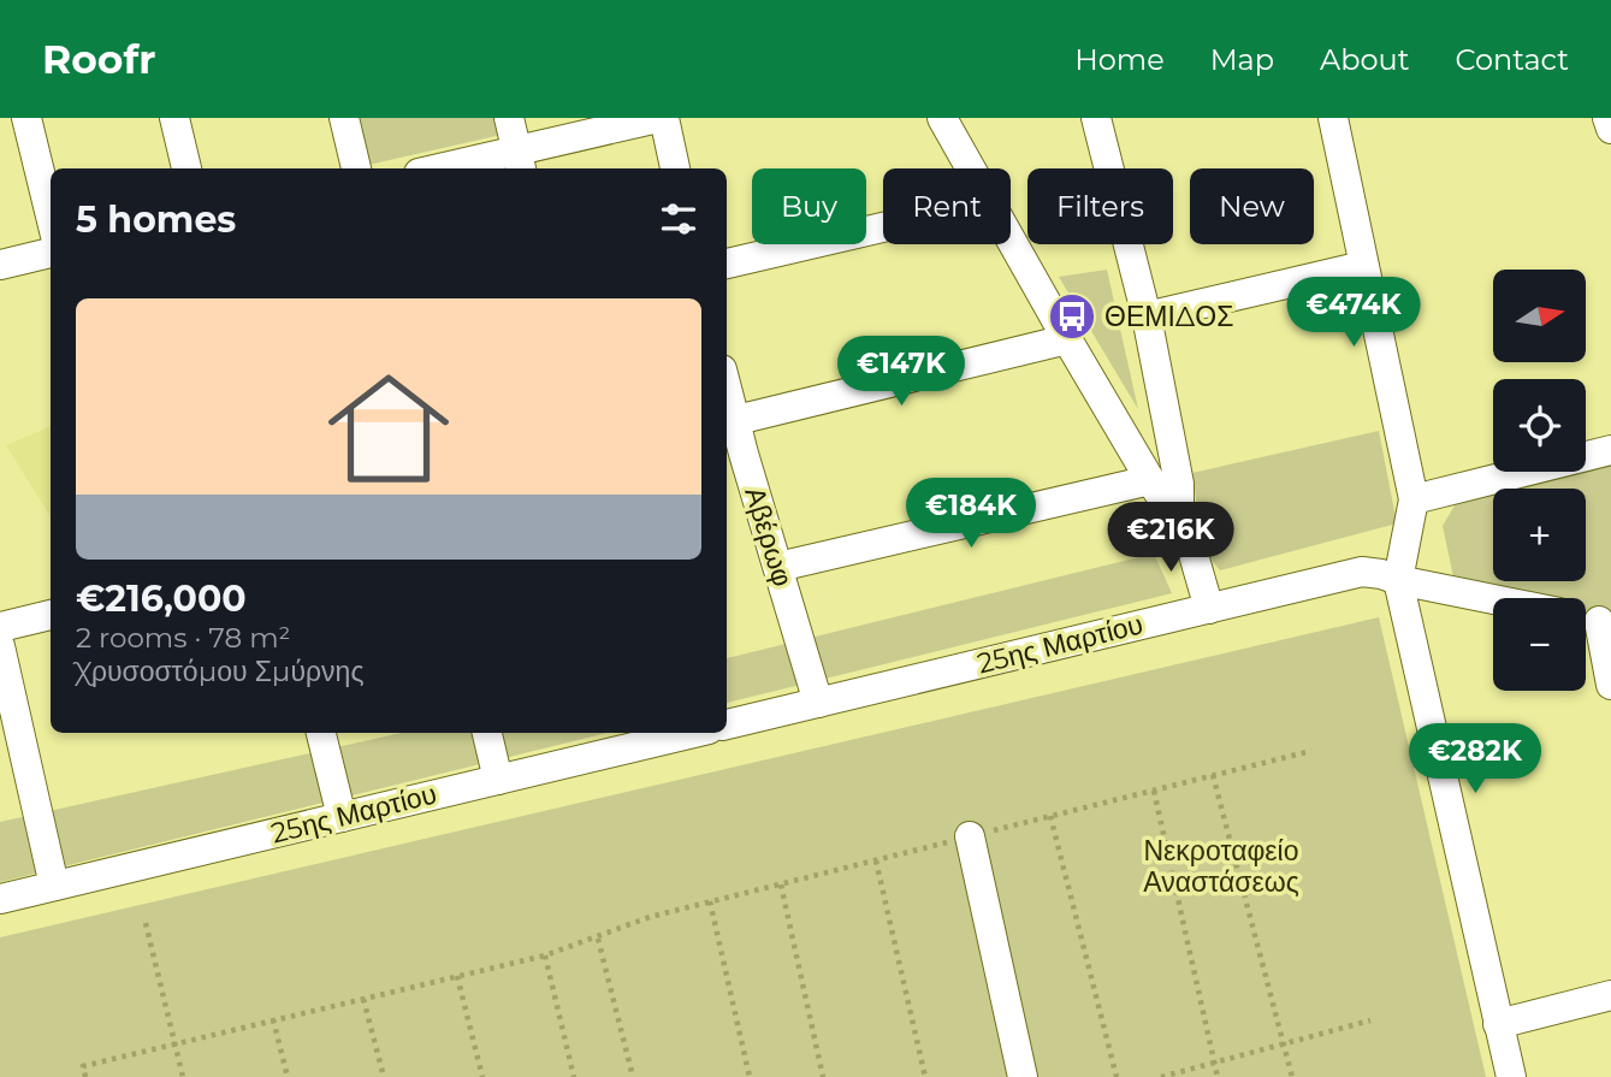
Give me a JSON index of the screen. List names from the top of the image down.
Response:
{
  "streets": {
    "street": ["Αβέρωφ", "25ης Μαρτίου"]
  },
  "crossings": [
    ["Αβέρωφ", "25ης Μαρτίου"]
  ],
  "parks": ["Νεκροταφείο Αναστάσεως"],
  "places": {
    "bus stop": ["ΘΕΜΙΔΟΣ"]
  },
  "north": "right",
  "page": {
    "header": "Roofr",
    "nav": [
      "Home",
      "Map",
      "About",
      "Contact"
    ],
    "chip": [
      "Buy",
      "Rent",
      "Filters",
      "New"
    ],
    "heading": "5 homes",
    "map_buttons": ["+", "−"],
    "list": [
      {
        "name": "€216,000",
        "note": "2 rooms · 78 m² · Χρυσοστόμου Σμύρνης"
      }
    ],
    "price": [
      "€474K",
      "€147K",
      "€184K",
      "€216K",
      "€282K"
    ]
  }
}
